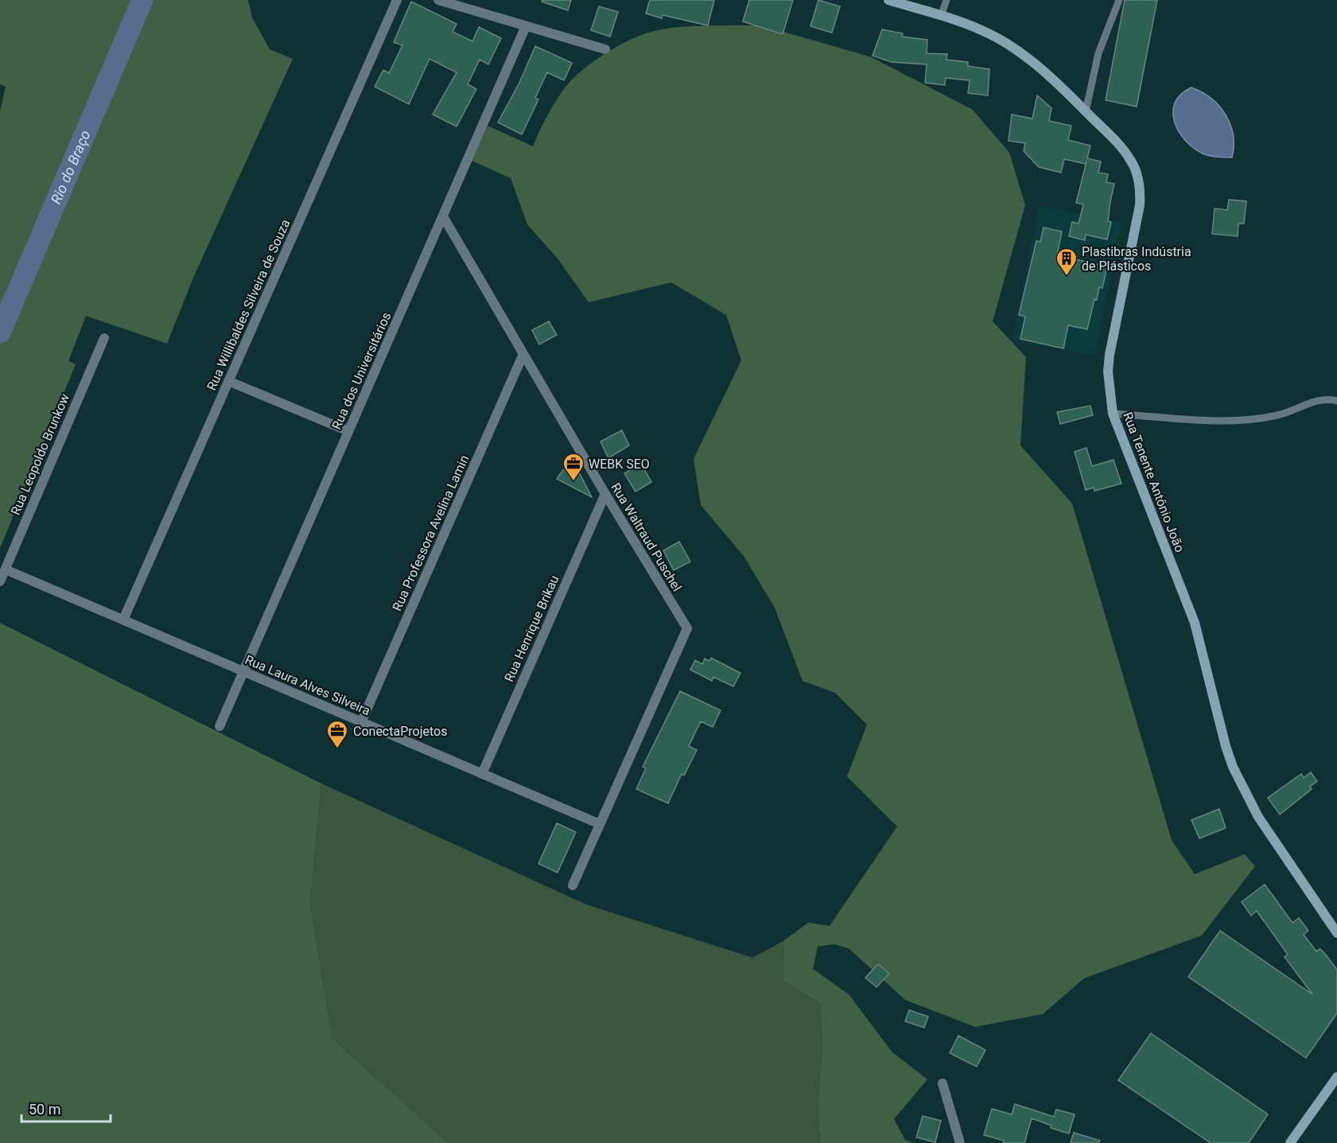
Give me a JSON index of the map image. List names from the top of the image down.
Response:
{
  "streets": {
    "street": [
      "Rua Willibaldes Silveira de Souza",
      "Rua dos Universitários",
      "Rua Leopoldo Brunkow",
      "Rua Tenente Antônio João",
      "Rua Professora Avelina Lamin",
      "Rua Waltraud Puschel",
      "Rua Henrique Brikau",
      "Rua Laura Alves Silveira"
    ]
  },
  "crossings": [
    ["Rua Willibaldes Silveira de Souza", "Rua Laura Alves Silveira"],
    ["Rua dos Universitários", "Rua Waltraud Puschel"],
    ["Rua dos Universitários", "Rua Laura Alves Silveira"],
    ["Rua Leopoldo Brunkow", "Rua Laura Alves Silveira"],
    ["Rua Professora Avelina Lamin", "Rua Waltraud Puschel"],
    ["Rua Professora Avelina Lamin", "Rua Laura Alves Silveira"],
    ["Rua Waltraud Puschel", "Rua Henrique Brikau"],
    ["Rua Waltraud Puschel", "Rua Laura Alves Silveira"],
    ["Rua Henrique Brikau", "Rua Laura Alves Silveira"]
  ],
  "water": ["Rio do Braço"],
  "places": {
    "building": ["Plastibras Indústria de Plásticos"],
    "office": ["WEBK SEO", "ConectaProjetos"]
  },
  "scale_bar": "50 m"
}
